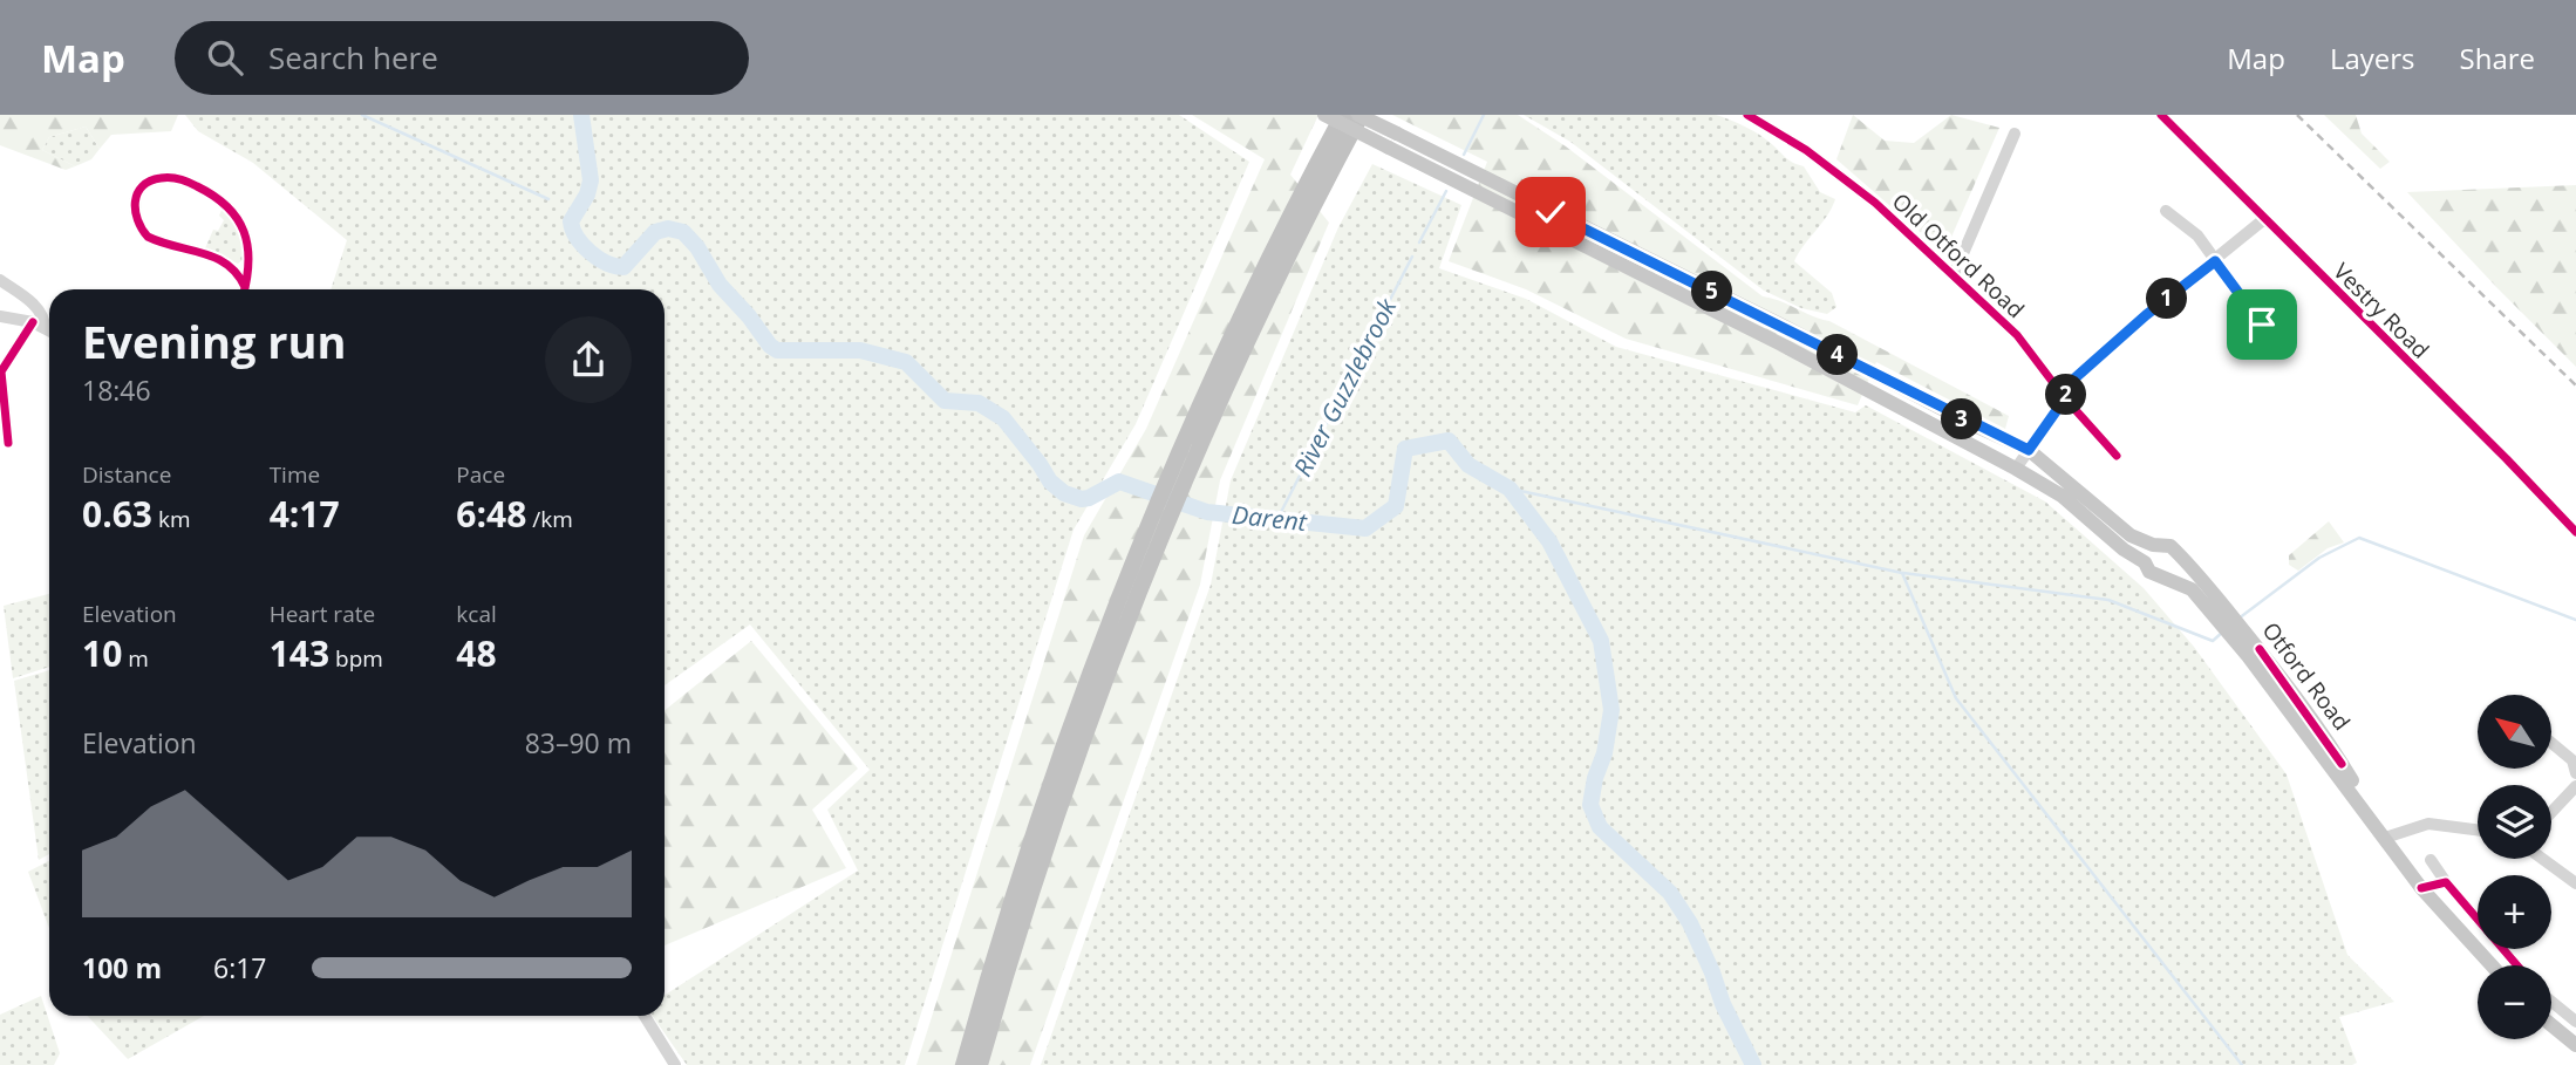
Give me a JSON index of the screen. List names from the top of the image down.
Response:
{
  "streets": {
    "main road": ["Otford Road"],
    "street": ["Old Otford Road", "Vestry Road"]
  },
  "water": ["River Guzzlebrook", "Darent"],
  "north": "top left",
  "page": {
    "header": "Map",
    "search": "Search here",
    "nav": ["Map", "Layers", "Share"],
    "pins": [
      "5",
      "1",
      "4",
      "2",
      "3"
    ],
    "heading": ["Evening run", "18:46"],
    "stats": [
      ["Distance", "0.63 km"],
      ["Time", "4:17"],
      ["Pace", "6:48 /km"],
      ["Elevation", "10 m"],
      ["Heart rate", "143 bpm"],
      ["kcal", "48"]
    ],
    "map_buttons": ["+", "−"],
    "chart": ["Elevation", "83–90 m"],
    "list": [
      {
        "name": "100 m",
        "note": "6:17"
      }
    ]
  }
}
